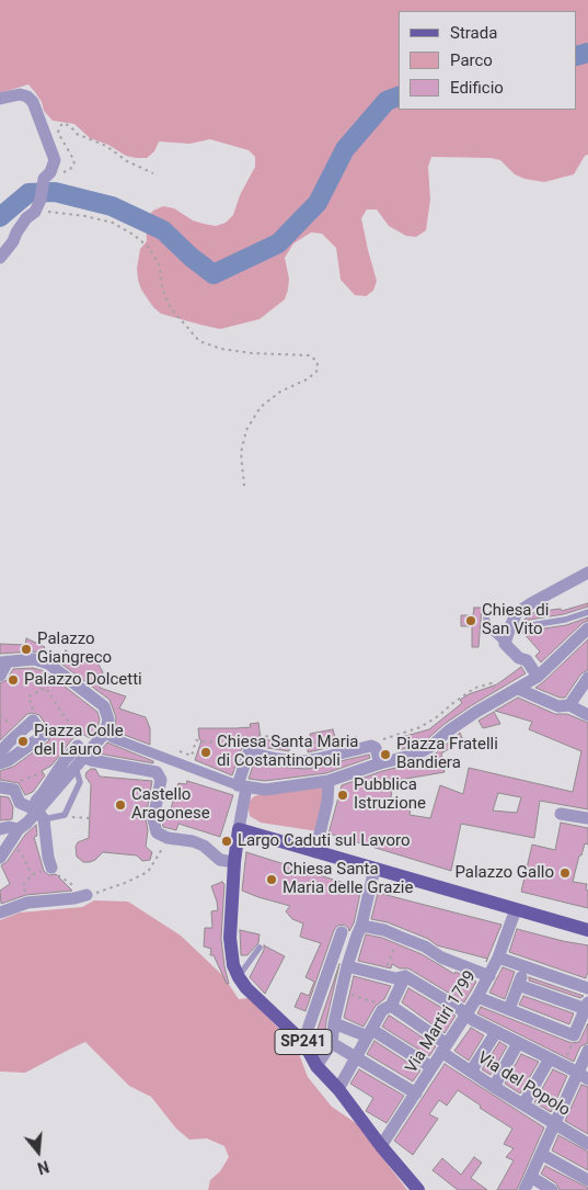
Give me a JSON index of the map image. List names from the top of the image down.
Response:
{
  "streets": {
    "main road": ["SP241"],
    "street": ["Via Martiri 1799", "Via del Popolo"]
  },
  "crossings": [
    ["Via Martiri 1799", "SP241"],
    ["Via Martiri 1799", "Via del Popolo"]
  ],
  "places": [
    "Chiesa di San Vito",
    "Palazzo Giangreco",
    "Palazzo Dolcetti",
    "Piazza Colle del Lauro",
    "Chiesa Santa Maria di Costantinopoli",
    "Piazza Fratelli Bandiera",
    "Pubblica Istruzione",
    "Castello Aragonese",
    "Largo Caduti sul Lavoro",
    "Palazzo Gallo",
    "Chiesa Santa Maria delle Grazie"
  ],
  "legend": ["Strada", "Parco", "Edificio"],
  "north": "bottom"
}
